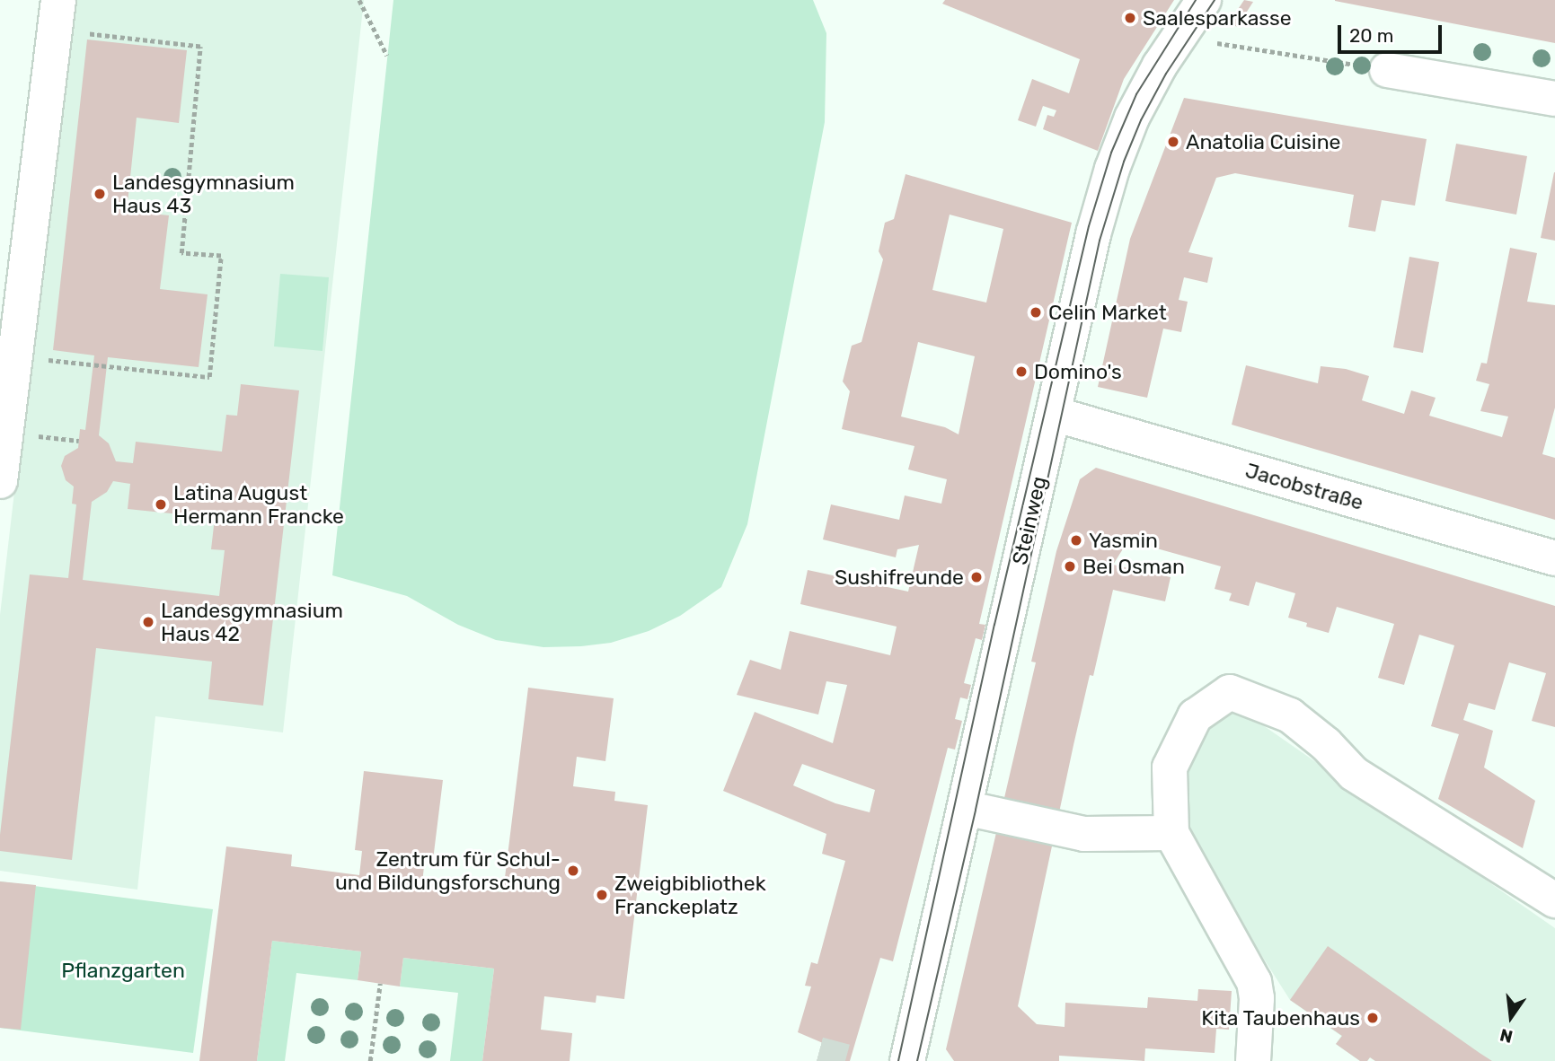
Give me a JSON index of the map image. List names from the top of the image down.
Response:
{
  "streets": {
    "street": ["Jacobstraße", "Steinweg"]
  },
  "crossings": [
    ["Jacobstraße", "Steinweg"]
  ],
  "parks": ["Pflanzgarten"],
  "places": [
    "Saalesparkasse",
    "Anatolia Cuisine",
    "Landesgymnasium Haus 43",
    "Celin Market",
    "Domino's",
    "Latina August Hermann Francke",
    "Yasmin",
    "Bei Osman",
    "Sushifreunde",
    "Landesgymnasium Haus 42",
    "Zentrum für Schul- und Bildungsforschung",
    "Zweigbibliothek Franckeplatz",
    "Kita Taubenhaus"
  ],
  "scale_bar": "20 m",
  "north": "bottom"
}
